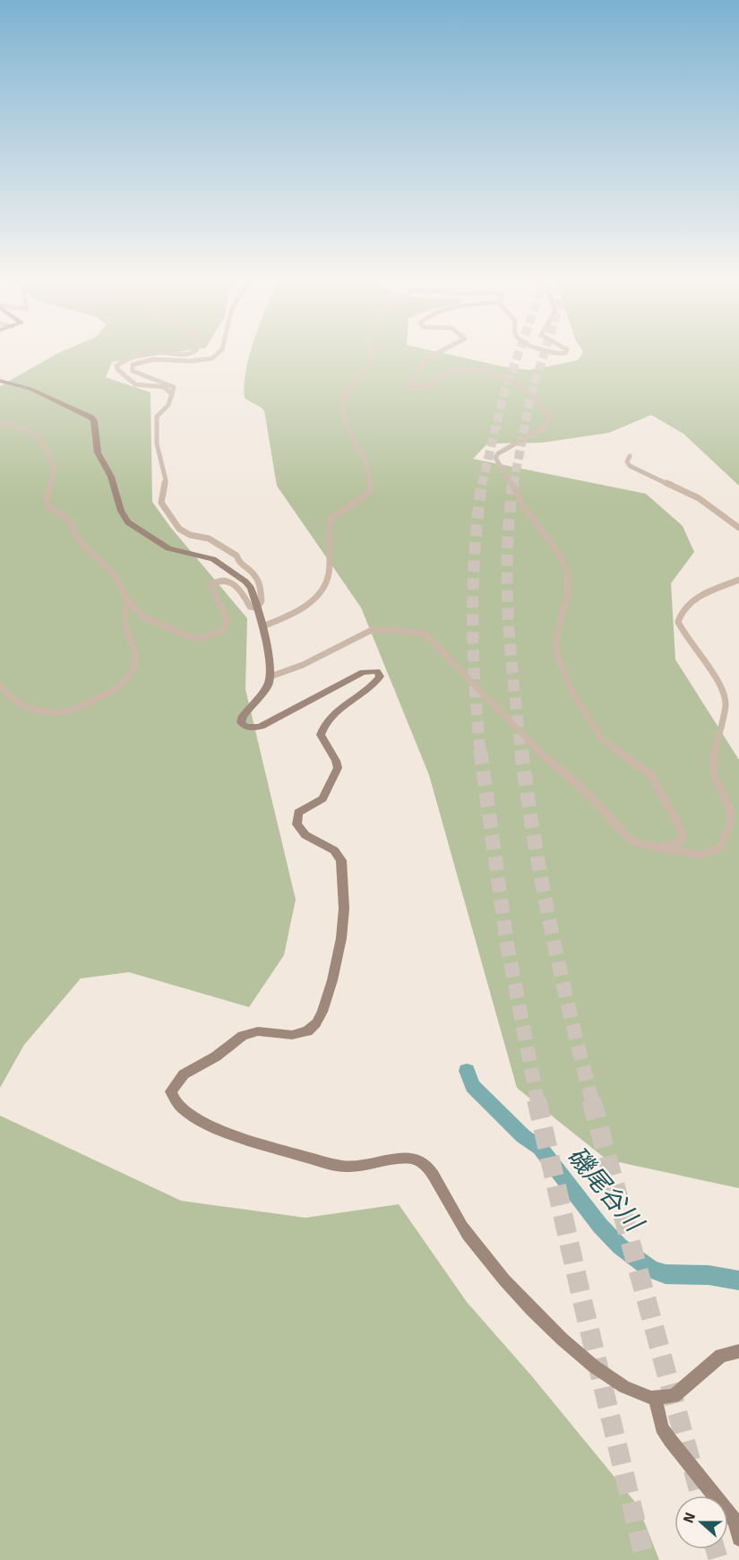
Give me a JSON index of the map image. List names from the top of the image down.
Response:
{
  "water": ["磯尾谷川"],
  "north": "left"
}
